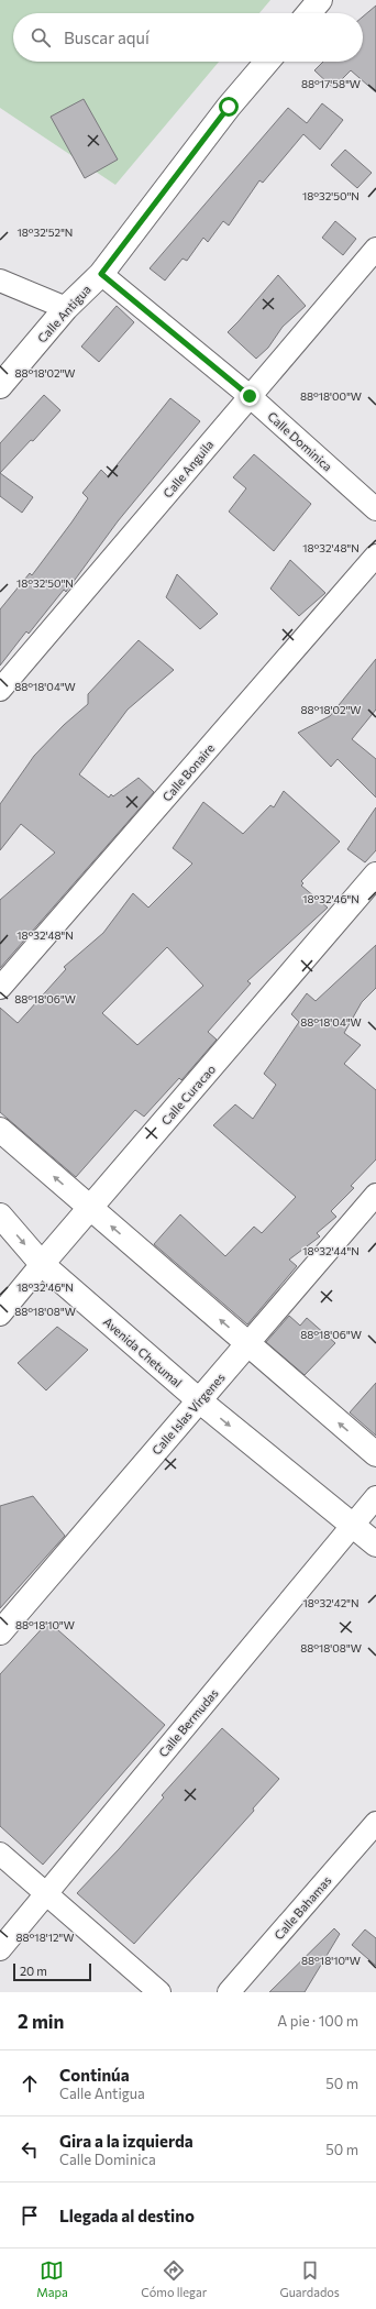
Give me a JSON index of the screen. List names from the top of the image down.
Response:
{
  "streets": {
    "main road": [
      "Calle Antigua",
      "Calle Curacao",
      "Avenida Chetumal",
      "Calle Islas Vírgenes"
    ],
    "street": [
      "Calle Dominica",
      "Calle Anguila",
      "Calle Bonaire",
      "Calle Bermudas",
      "Calle Bahamas"
    ]
  },
  "crossings": [
    ["Calle Antigua", "Calle Dominica"],
    ["Calle Dominica", "Calle Anguila"],
    ["Calle Curacao", "Avenida Chetumal"],
    ["Avenida Chetumal", "Calle Islas Vírgenes"],
    ["Avenida Chetumal", "Calle Bermudas"]
  ],
  "scale_bar": "20 m",
  "page": {
    "search": "Buscar aquí",
    "scale": "20 m",
    "heading": ["2 min", "A pie · 100 m"],
    "list": [
      ["Continúa", "Calle Antigua", "50 m"],
      ["Gira a la izquierda", "Calle Dominica", "50 m"],
      "Llegada al destino"
    ],
    "nav": ["Mapa", "Cómo llegar", "Guardados"]
  },
  "coordinates": [
    "88°17'58\"W",
    "18°32'50\"N",
    "18°32'52\"N",
    "88°18'02\"W",
    "88°18'00\"W",
    "18°32'48\"N",
    "88°18'04\"W",
    "18°32'46\"N",
    "88°18'06\"W",
    "18°32'44\"N",
    "88°18'08\"W",
    "18°32'42\"N",
    "88°18'10\"W",
    "88°18'12\"W"
  ]
}
